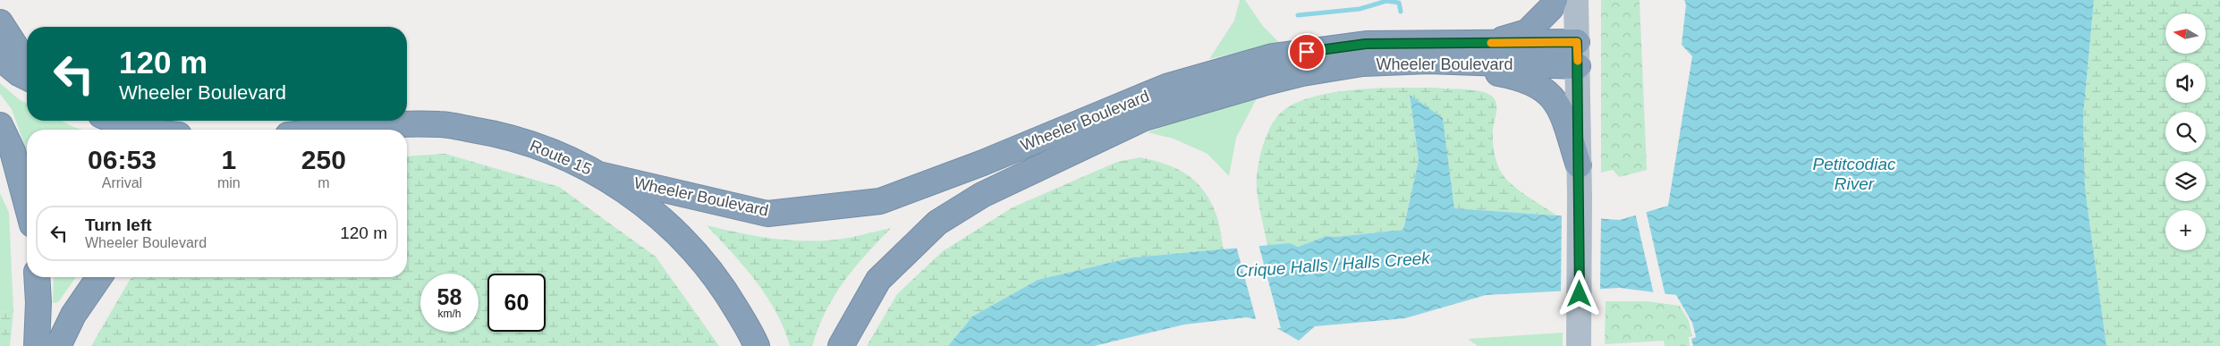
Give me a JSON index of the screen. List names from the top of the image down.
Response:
{
  "streets": {
    "highway": ["Wheeler Boulevard", "Route 15"]
  },
  "crossings": [
    ["Wheeler Boulevard", "Route 15"]
  ],
  "water": ["Petitcodiac River", "Crique Halls / Halls Creek"],
  "north": "left",
  "page": {
    "map_buttons": "+",
    "turn": ["120 m", "Wheeler Boulevard"],
    "eta": [
      "06:53",
      "Arrival",
      "1",
      "min",
      "250",
      "m"
    ],
    "list": [
      {
        "name": "Turn left",
        "note": "Wheeler Boulevard",
        "value": "120 m"
      }
    ],
    "speed": "58 km/h",
    "limit": "60"
  }
}
